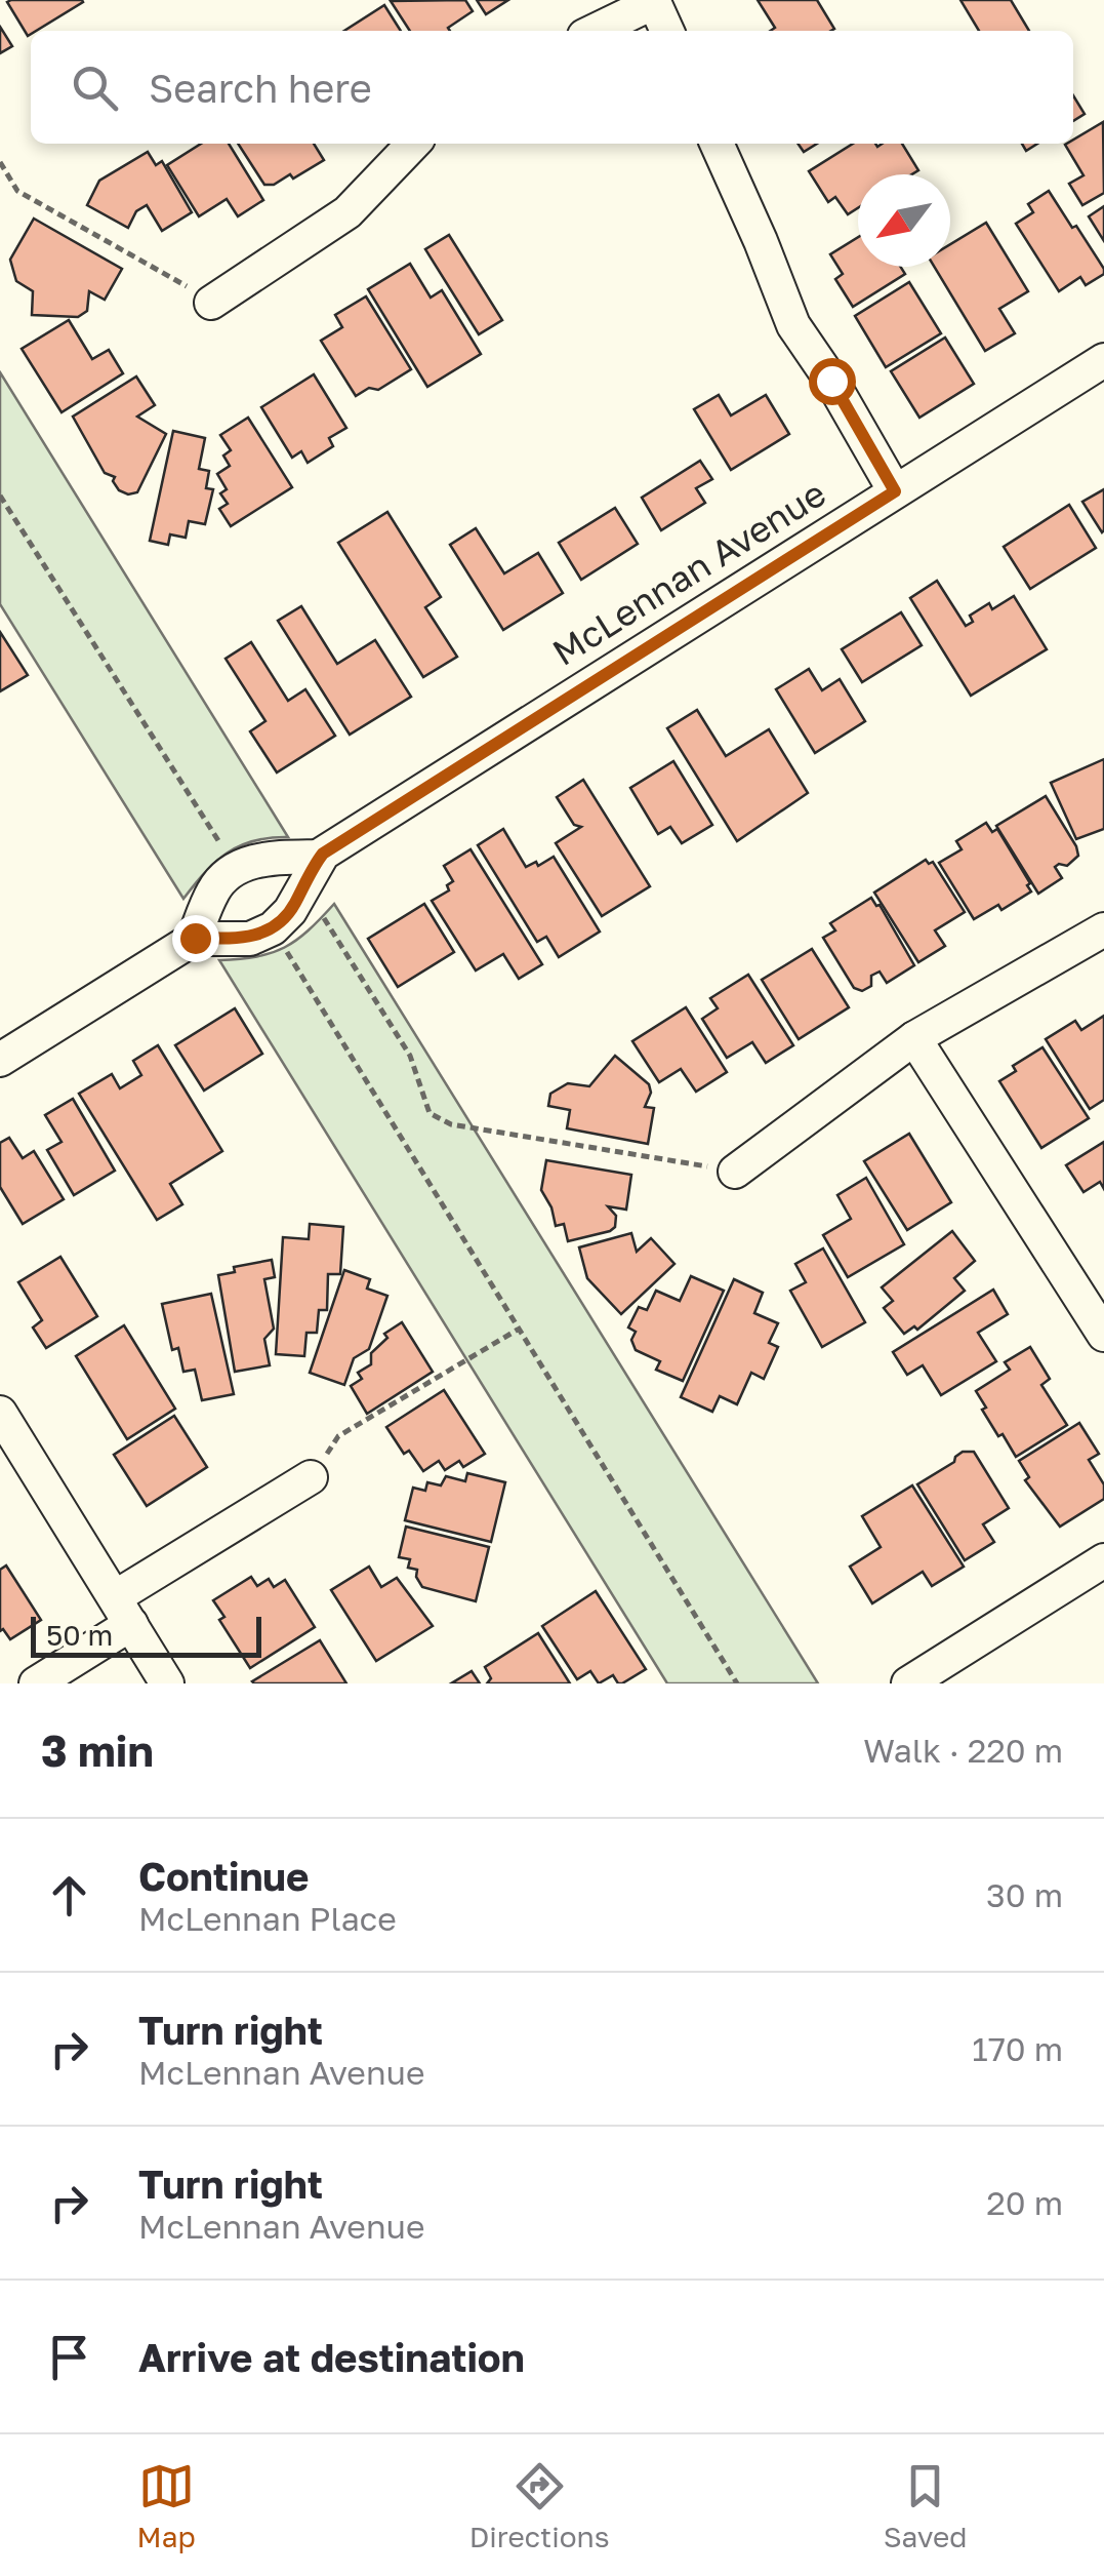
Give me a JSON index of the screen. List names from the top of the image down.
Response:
{
  "streets": {
    "street": ["McLennan Avenue"]
  },
  "scale_bar": "50 m",
  "north": "bottom left",
  "page": {
    "search": "Search here",
    "scale": "50 m",
    "heading": ["3 min", "Walk · 220 m"],
    "list": [
      ["Continue", "McLennan Place", "30 m"],
      ["Turn right", "McLennan Avenue", "170 m"],
      ["Turn right", "McLennan Avenue", "20 m"],
      "Arrive at destination"
    ],
    "nav": ["Map", "Directions", "Saved"]
  }
}
